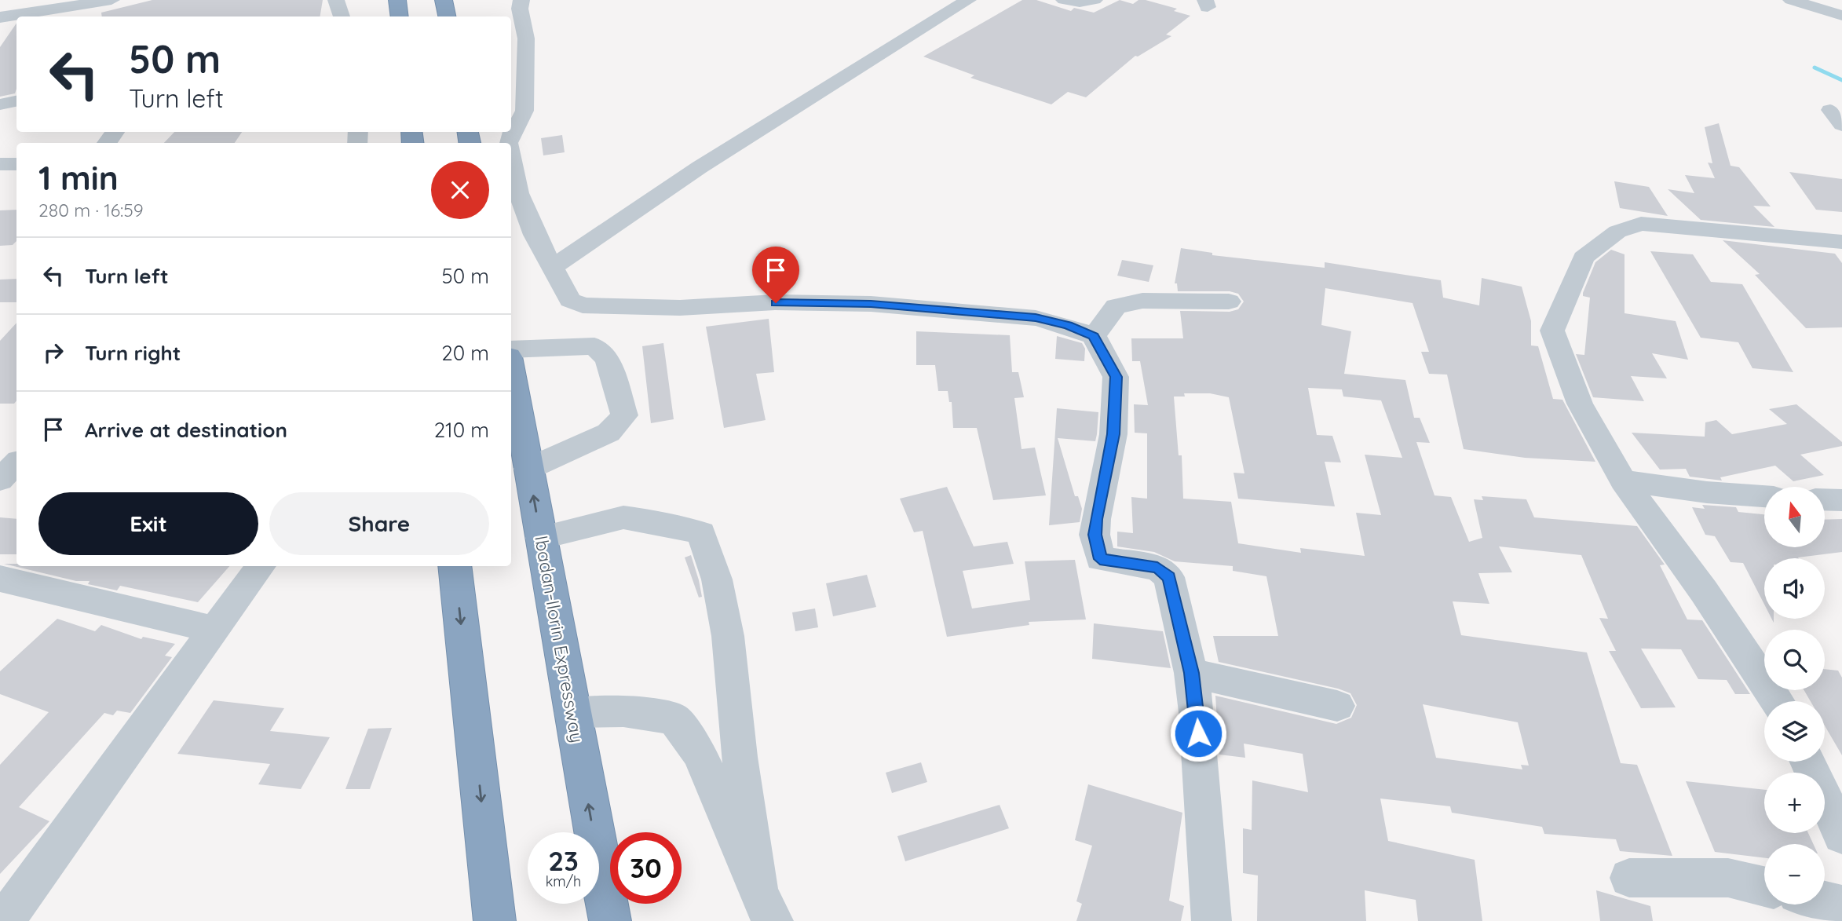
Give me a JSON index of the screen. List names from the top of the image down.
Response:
{
  "streets": {
    "highway": ["Ibadan-Ilorin Expressway"]
  },
  "north": "top",
  "page": {
    "turn": ["50 m", "Turn left"],
    "heading": ["1 min", "280 m · 16:59"],
    "list": [
      {
        "name": "Turn left",
        "value": "50 m"
      },
      {
        "name": "Turn right",
        "value": "20 m"
      },
      {
        "name": "Arrive at destination",
        "value": "210 m"
      }
    ],
    "buttons": ["Exit", "Share"],
    "map_buttons": ["+", "−"],
    "speed": "23 km/h",
    "limit": "30"
  }
}
